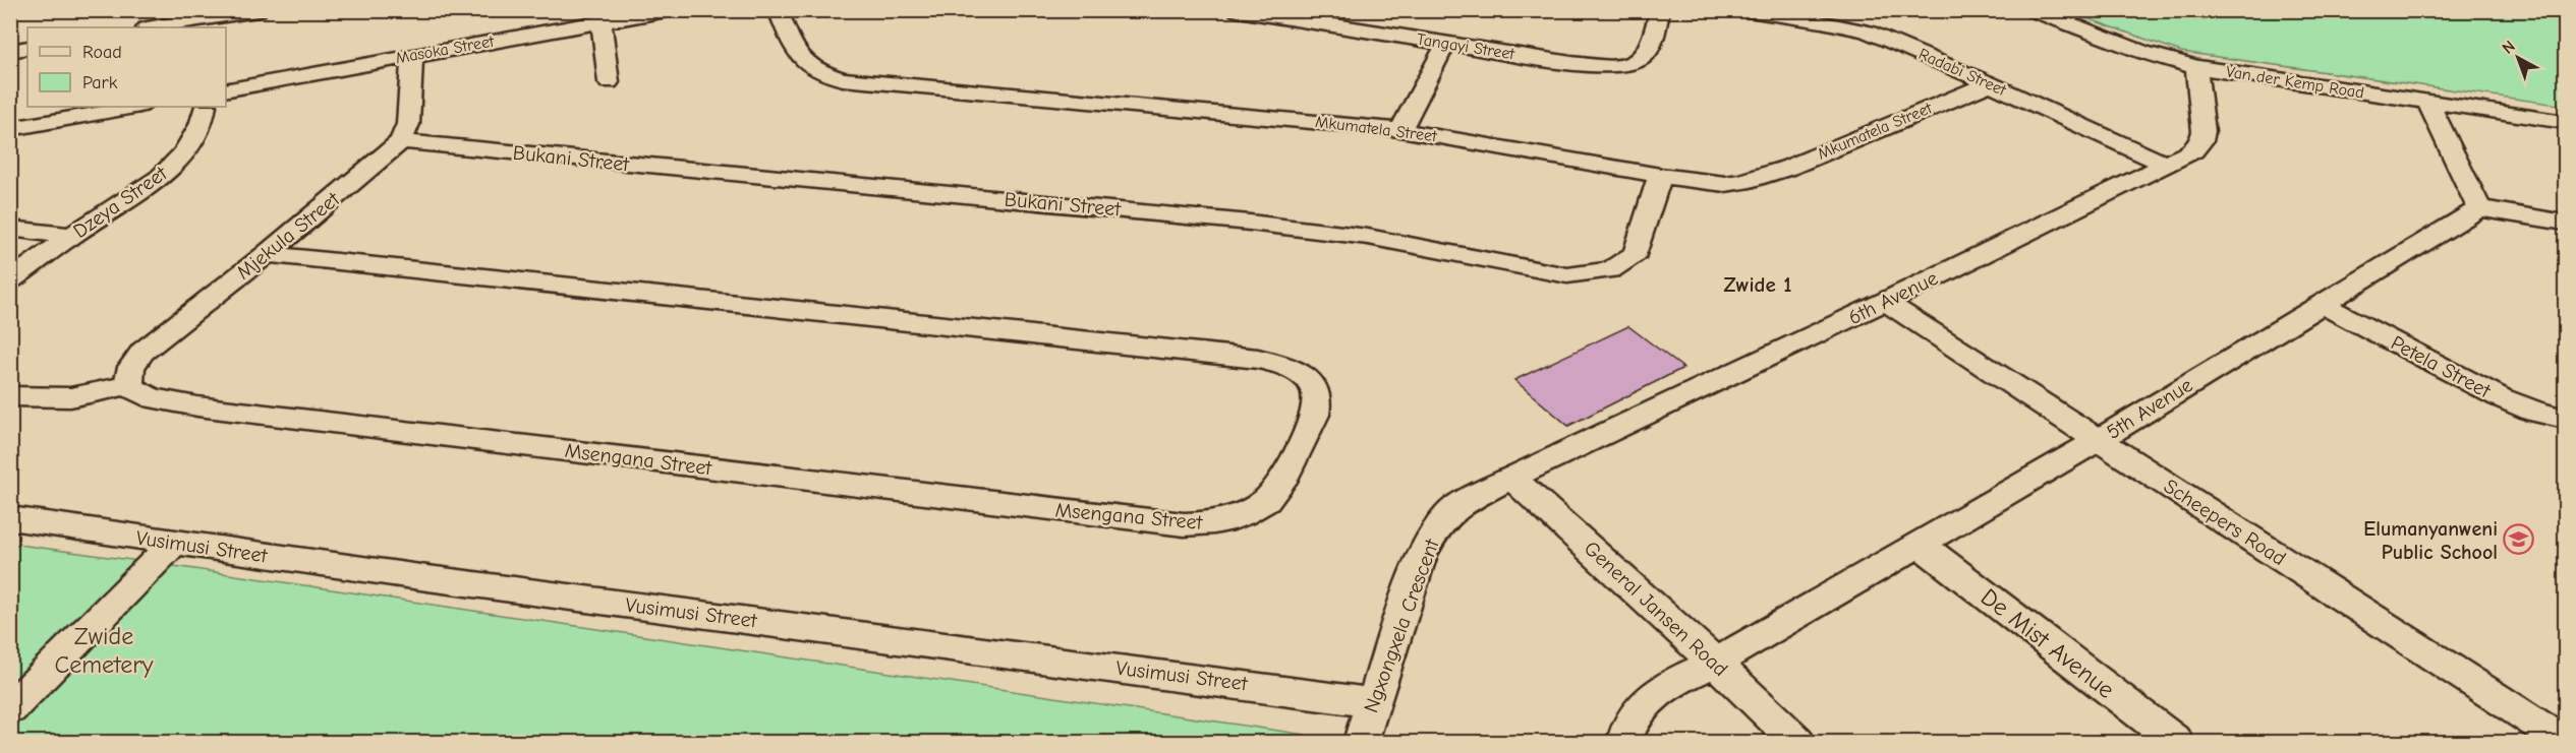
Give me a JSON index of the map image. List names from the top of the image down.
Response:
{
  "streets": {
    "street": [
      "Tangayi Street",
      "Masoka Street",
      "Radabi Street",
      "Van der Kemp Road",
      "Mkumatela Street",
      "Bukani Street",
      "Dzeya Street",
      "Mjekula Street",
      "6th Avenue",
      "Petela Street",
      "5th Avenue",
      "Msengana Street",
      "Scheepers Road",
      "Vusimusi Street",
      "General Jansen Road",
      "Ngxongxela Crescent",
      "De Mist Avenue"
    ]
  },
  "crossings": [
    ["Radabi Street", "Mkumatela Street"],
    ["Radabi Street", "6th Avenue"],
    ["Van der Kemp Road", "6th Avenue"],
    ["Mkumatela Street", "Bukani Street"],
    ["Bukani Street", "Mjekula Street"],
    ["Mjekula Street", "Msengana Street"],
    ["6th Avenue", "Scheepers Road"],
    ["6th Avenue", "General Jansen Road"],
    ["6th Avenue", "Ngxongxela Crescent"],
    ["Petela Street", "5th Avenue"],
    ["5th Avenue", "Scheepers Road"],
    ["5th Avenue", "General Jansen Road"],
    ["5th Avenue", "De Mist Avenue"],
    ["Vusimusi Street", "Ngxongxela Crescent"],
    ["General Jansen Road", "Ngxongxela Crescent"]
  ],
  "districts": ["Zwide 1"],
  "parks": ["Zwide Cemetery"],
  "places": {
    "school or university": ["Elumanyanweni Public School"]
  },
  "legend": ["Road", "Park"],
  "north": "top left"
}
